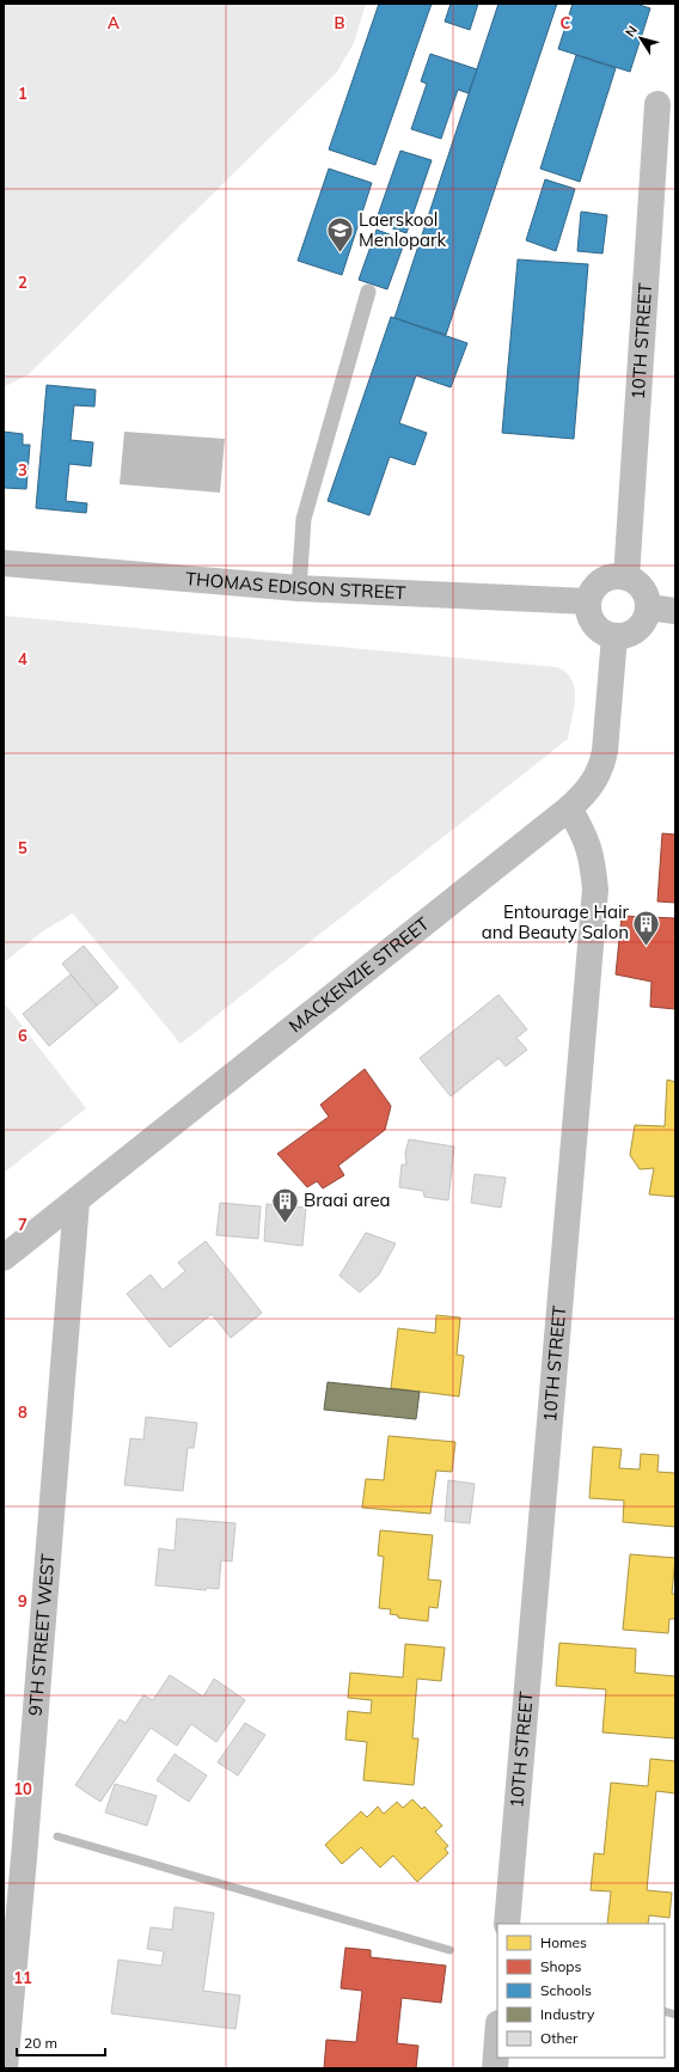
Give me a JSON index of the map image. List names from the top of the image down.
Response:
{
  "streets": {
    "street": [
      "10TH STREET",
      "THOMAS EDISON STREET",
      "MACKENZIE STREET",
      "9TH STREET WEST"
    ]
  },
  "crossings": [
    ["10TH STREET", "THOMAS EDISON STREET"],
    ["10TH STREET", "MACKENZIE STREET"],
    ["THOMAS EDISON STREET", "MACKENZIE STREET"],
    ["MACKENZIE STREET", "9TH STREET WEST"]
  ],
  "places": {
    "school or university": ["Laerskool Menlopark"],
    "building": ["Entourage Hair and Beauty Salon", "Braai area"]
  },
  "legend": [
    "Homes",
    "Shops",
    "Schools",
    "Industry",
    "Other"
  ],
  "scale_bar": "20 m",
  "north": "top left",
  "grid": {
    "columns": ["A", "B", "C"],
    "rows": [
      "1",
      "2",
      "3",
      "4",
      "5",
      "6",
      "7",
      "8",
      "9",
      "10",
      "11"
    ]
  }
}
